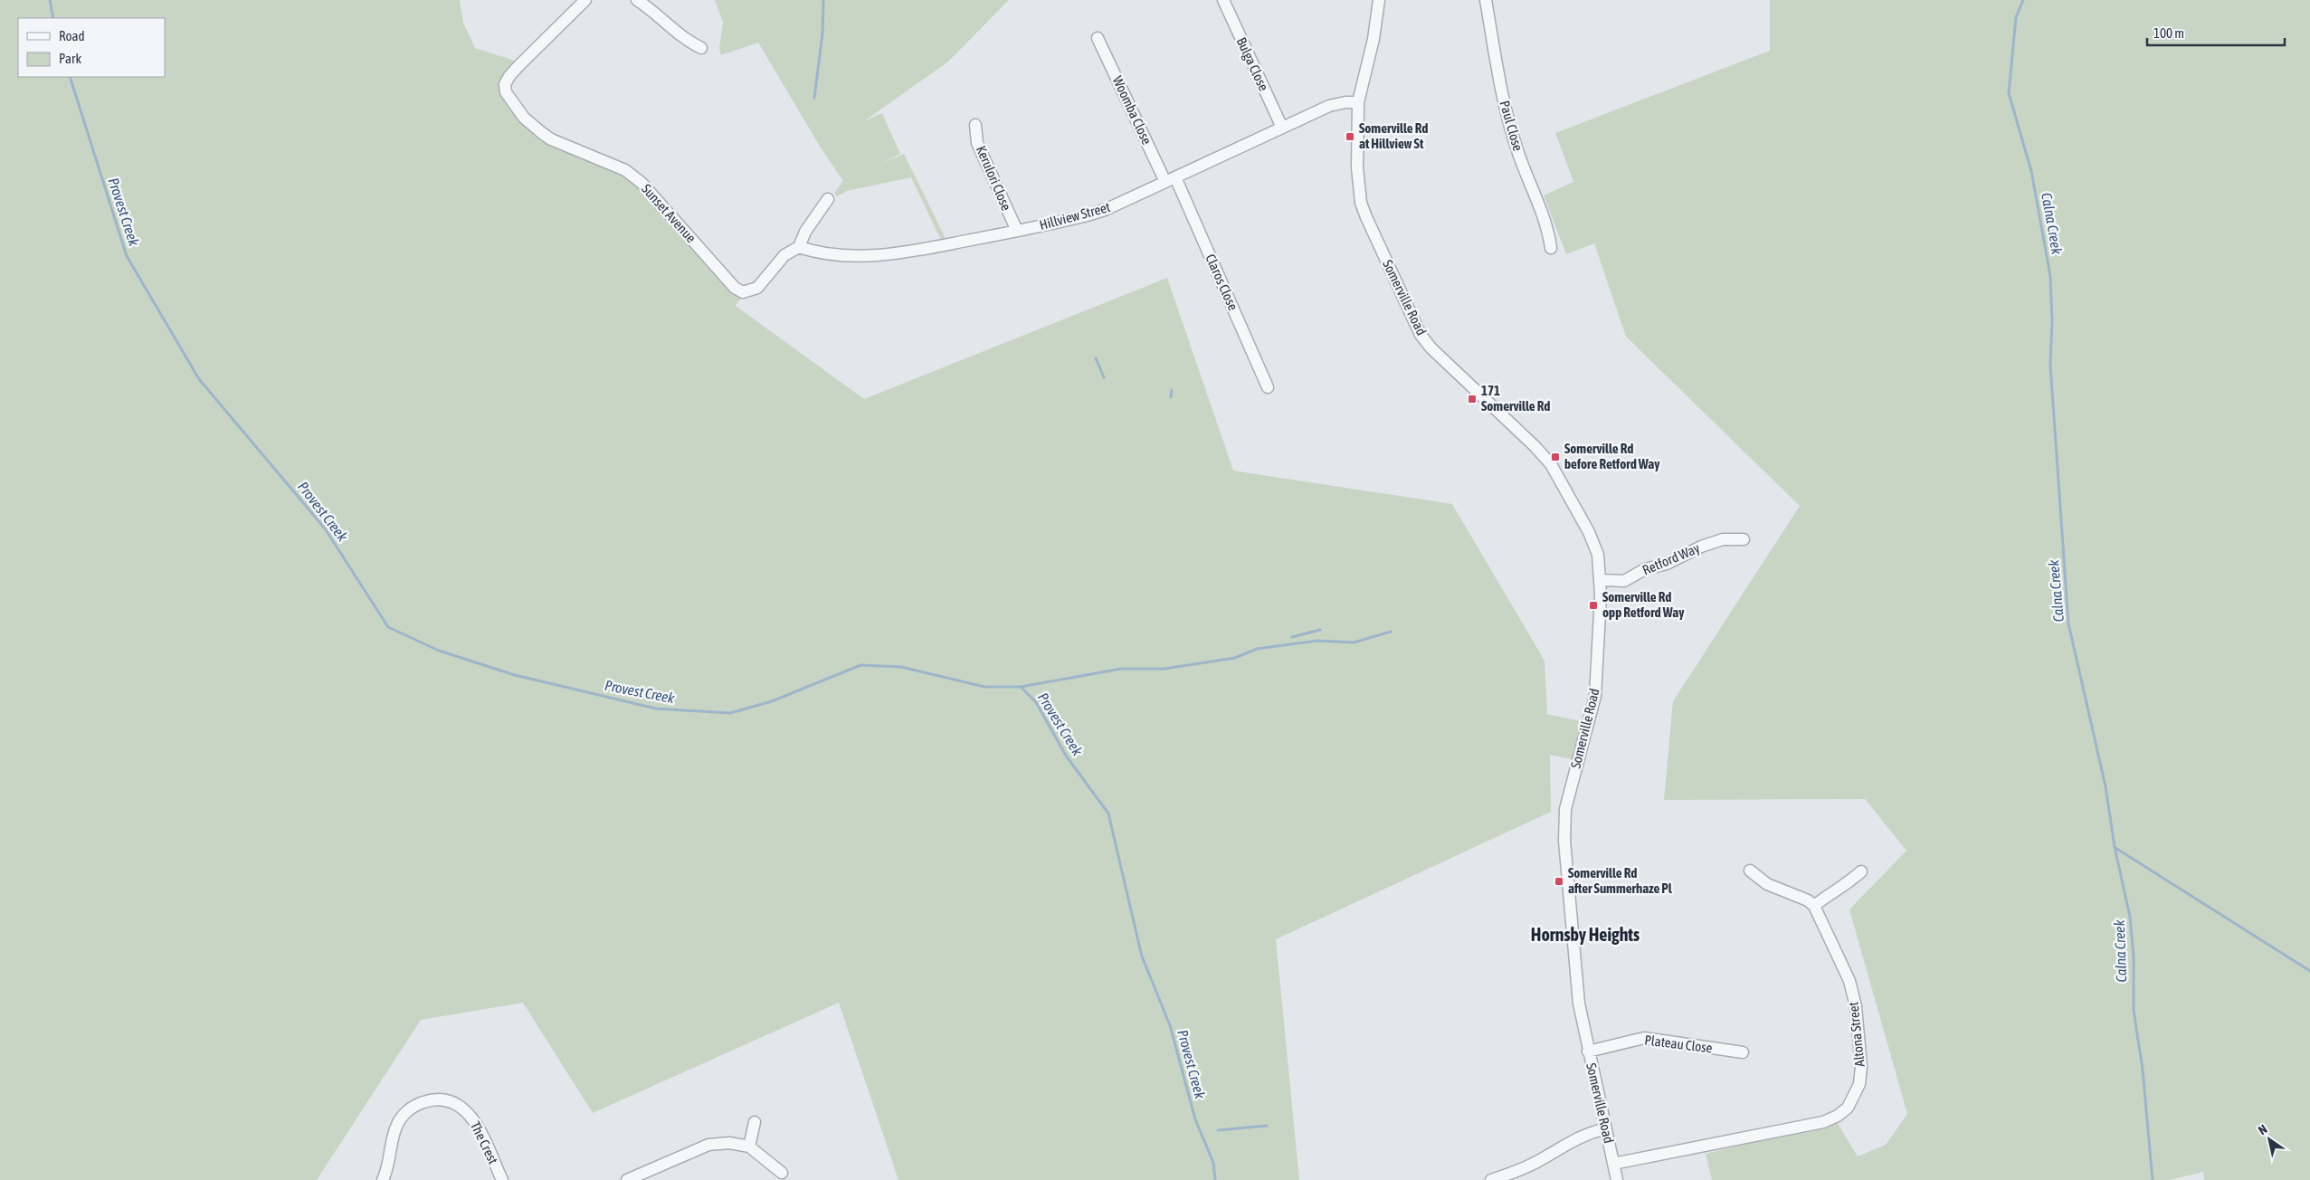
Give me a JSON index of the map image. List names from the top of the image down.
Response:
{
  "streets": {
    "street": [
      "Bulga Close",
      "Woomba Close",
      "Paul Close",
      "Kerulori Close",
      "Sunset Avenue",
      "Hillview Street",
      "Claros Close",
      "Somerville Road",
      "Retford Way",
      "Altona Street",
      "Plateau Close",
      "The Crest"
    ]
  },
  "crossings": [
    ["Bulga Close", "Hillview Street"],
    ["Woomba Close", "Hillview Street"],
    ["Woomba Close", "Claros Close"],
    ["Kerulori Close", "Hillview Street"],
    ["Sunset Avenue", "Hillview Street"],
    ["Hillview Street", "Claros Close"],
    ["Hillview Street", "Somerville Road"],
    ["Somerville Road", "Retford Way"],
    ["Somerville Road", "Altona Street"],
    ["Somerville Road", "Plateau Close"]
  ],
  "districts": ["Hornsby Heights"],
  "water": ["Provest Creek", "Calna Creek"],
  "places": {
    "transit": [
      "Somerville Rd at Hillview St",
      "171 Somerville Rd",
      "Somerville Rd before Retford Way",
      "Somerville Rd opp Retford Way",
      "Somerville Rd after Summerhaze Pl"
    ]
  },
  "legend": ["Road", "Park"],
  "scale_bar": "100 m",
  "north": "top left"
}
